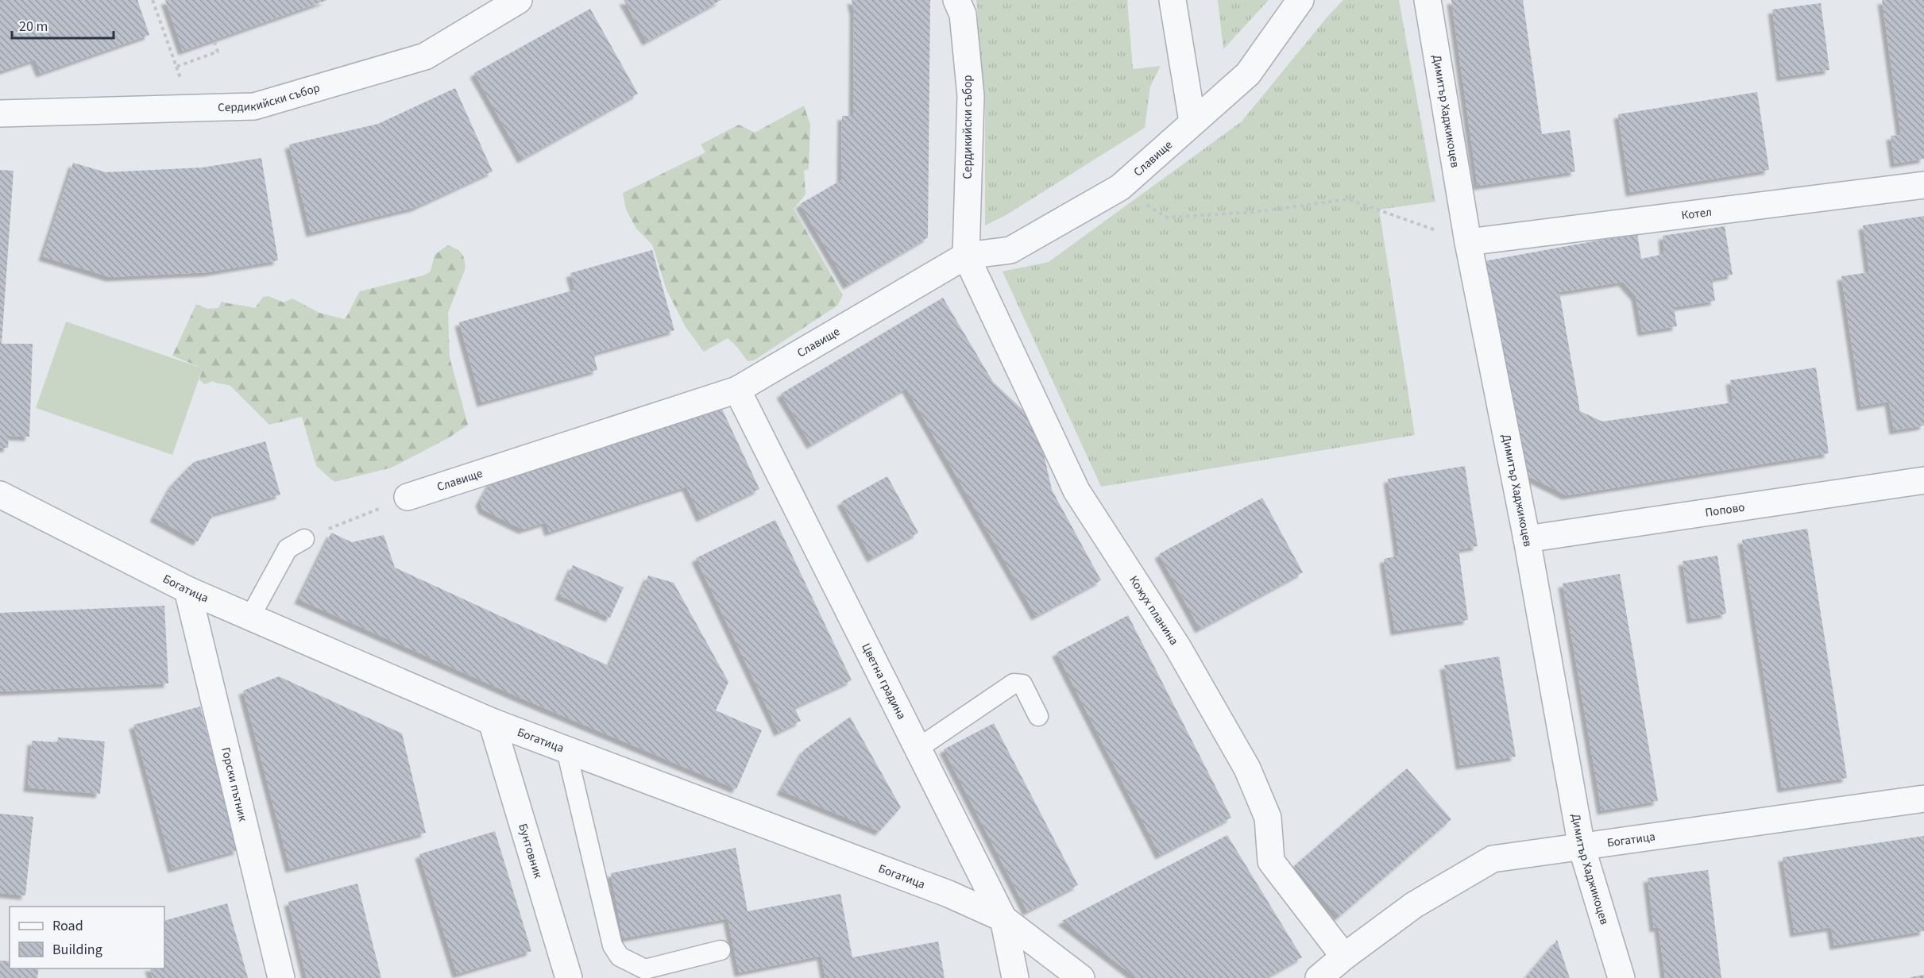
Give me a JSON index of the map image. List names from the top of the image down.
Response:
{
  "streets": {
    "street": [
      "Сердикийски събор",
      "Димитър Хаджикоцев",
      "Славище",
      "Котел",
      "Попово",
      "Богатица",
      "Кожух планина",
      "Цветна градина",
      "Горски пътник",
      "Бунтовник"
    ]
  },
  "crossings": [
    ["Сердикийски събор", "Славище"],
    ["Сердикийски събор", "Кожух планина"],
    ["Димитър Хаджикоцев", "Котел"],
    ["Димитър Хаджикоцев", "Попово"],
    ["Димитър Хаджикоцев", "Богатица"],
    ["Славище", "Кожух планина"],
    ["Славище", "Цветна градина"],
    ["Богатица", "Кожух планина"],
    ["Богатица", "Цветна градина"],
    ["Богатица", "Горски пътник"],
    ["Богатица", "Бунтовник"]
  ],
  "legend": ["Road", "Building"],
  "scale_bar": "20 m"
}
